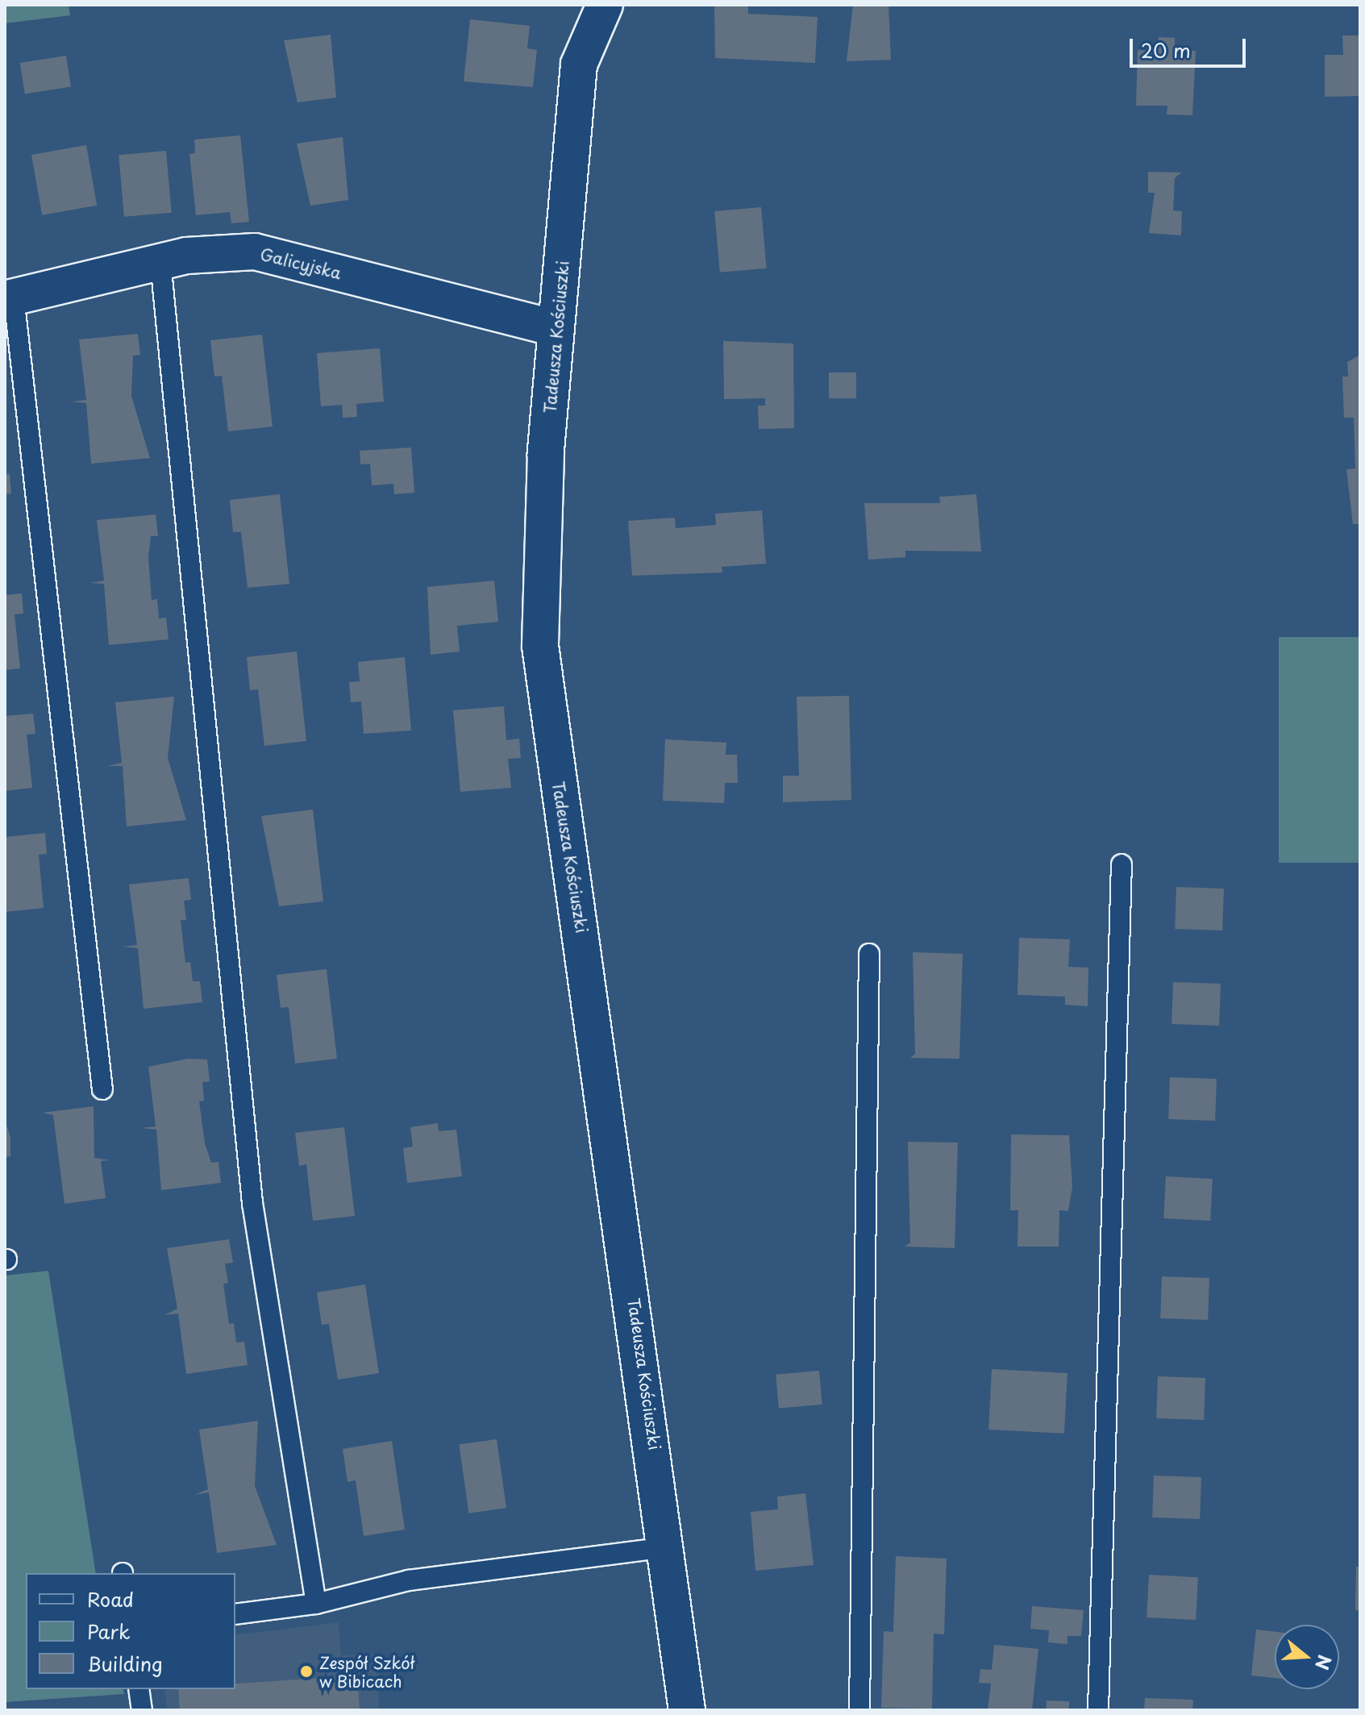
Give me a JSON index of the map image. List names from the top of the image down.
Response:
{
  "streets": {
    "street": ["Galicyjska", "Tadeusza Kościuszki"]
  },
  "crossings": [
    ["Galicyjska", "Tadeusza Kościuszki"]
  ],
  "places": ["Zespół Szkół w Bibicach"],
  "legend": ["Road", "Park", "Building"],
  "scale_bar": "20 m",
  "north": "right"
}
